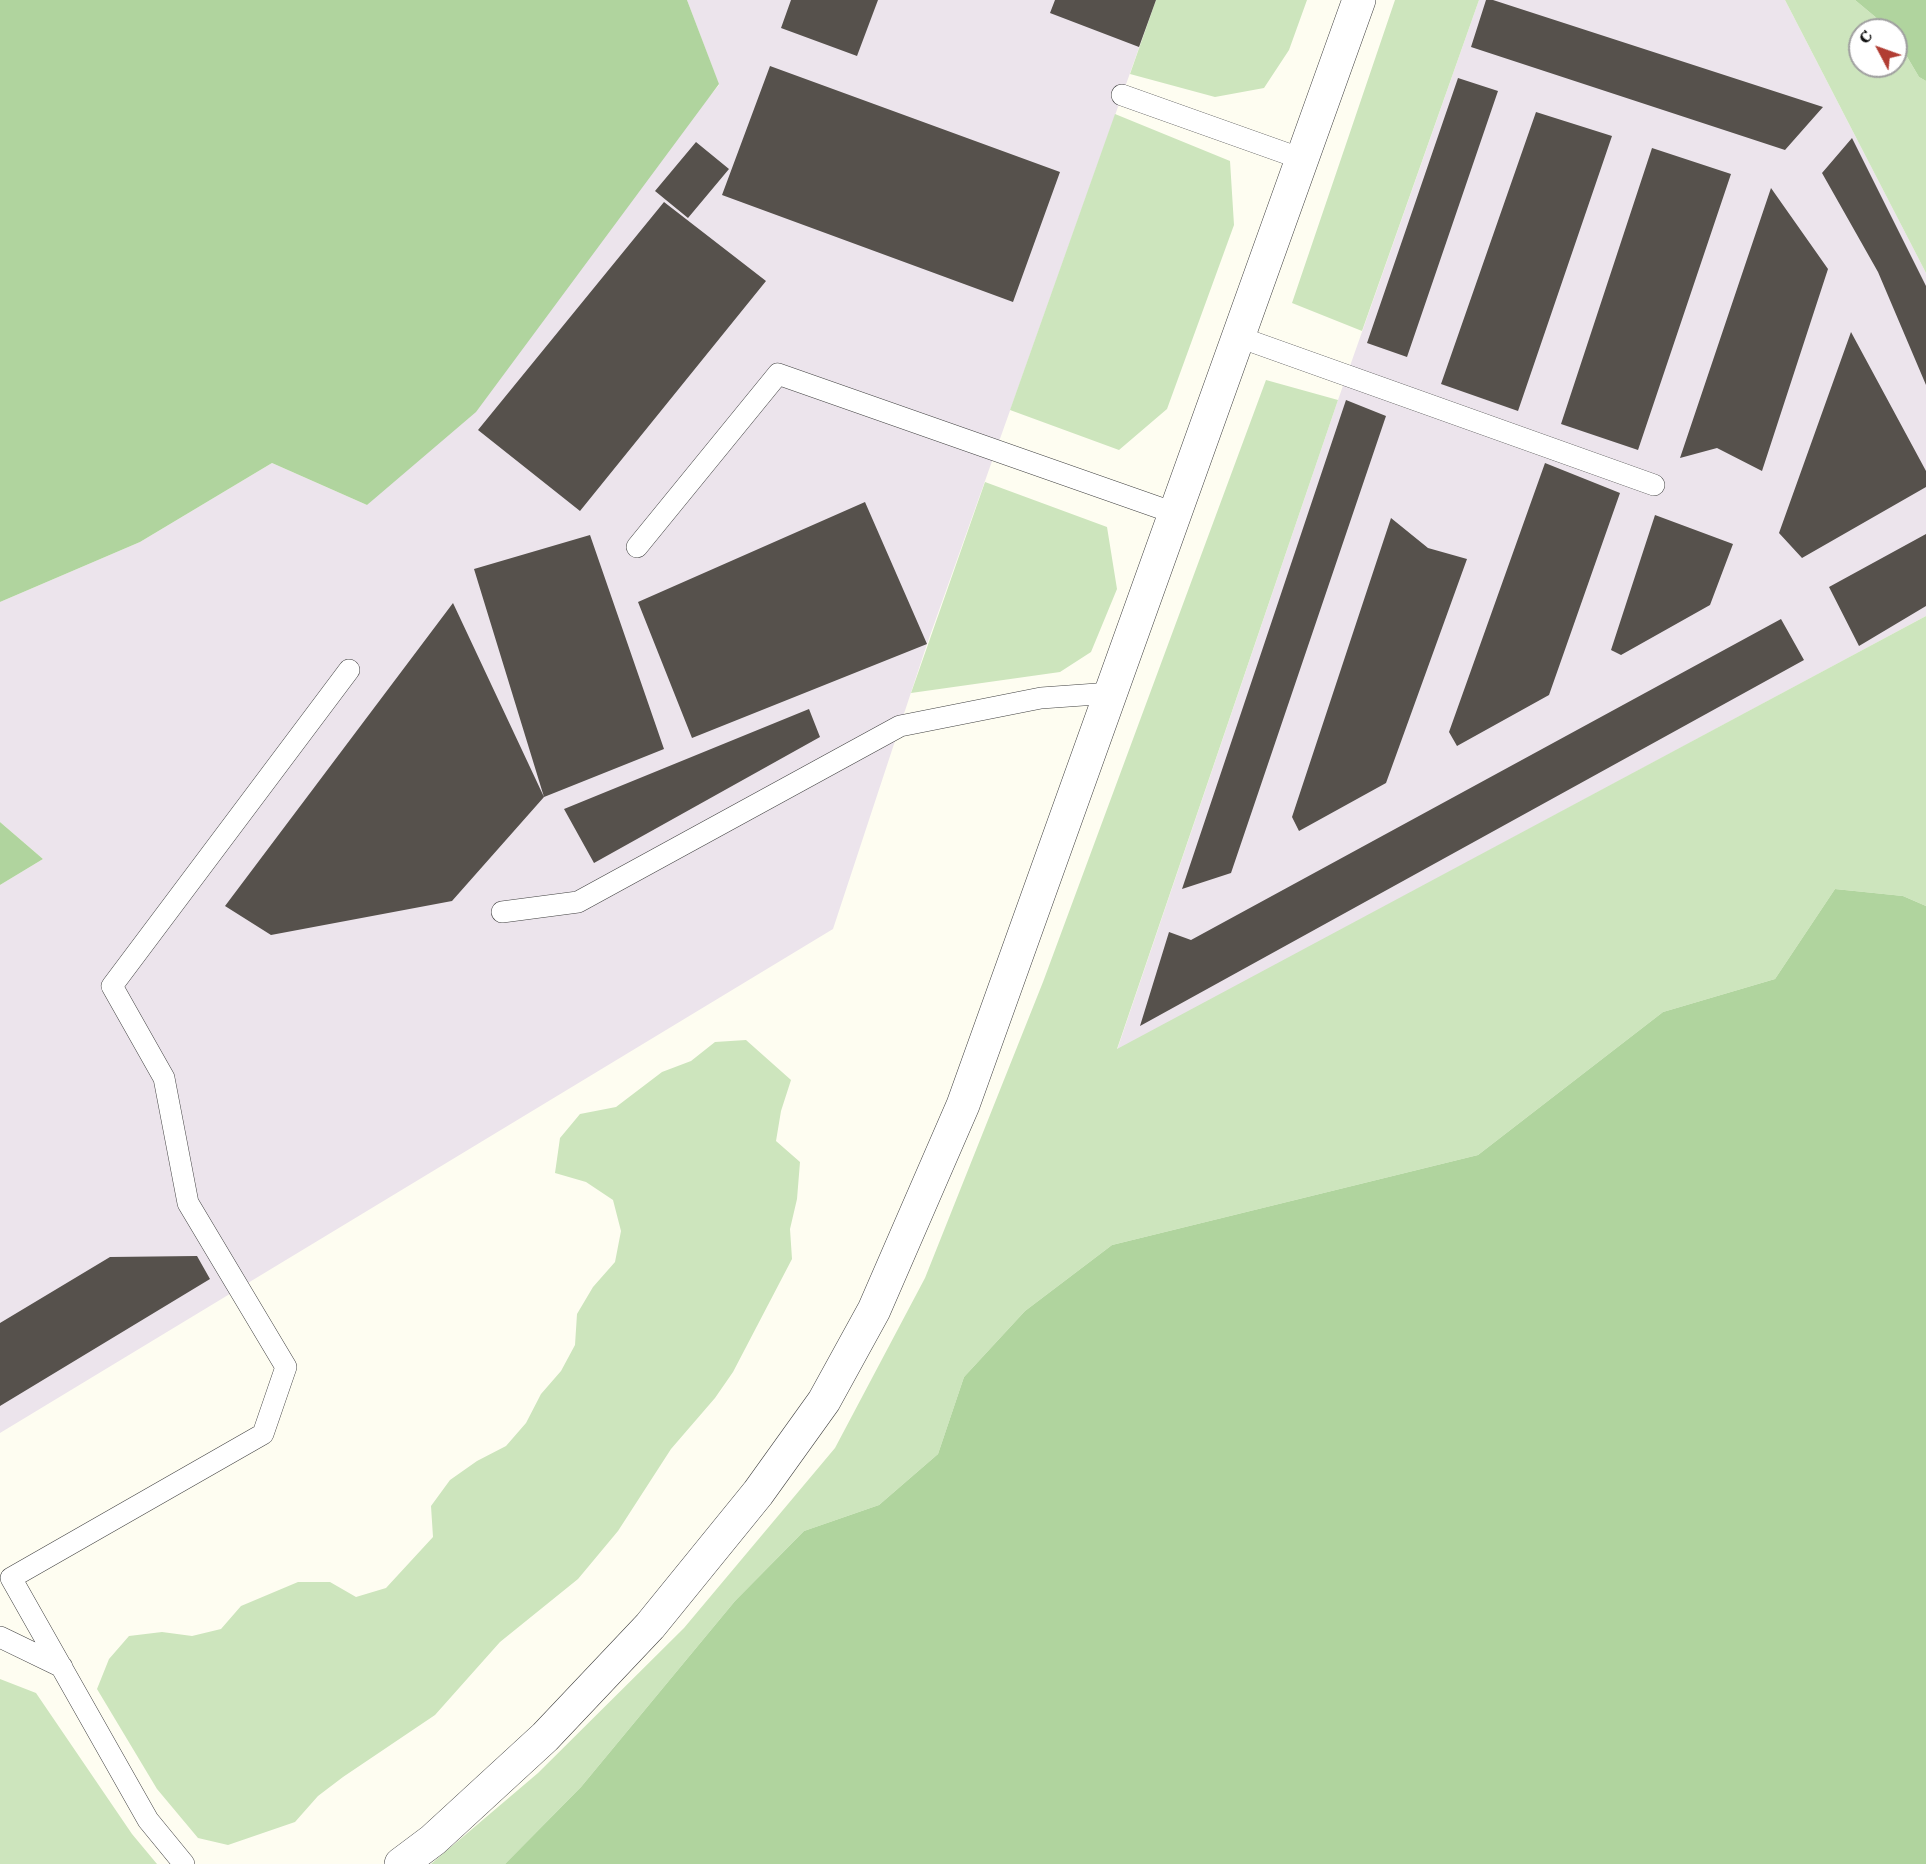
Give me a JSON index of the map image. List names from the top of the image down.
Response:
{
  "north": "top left"
}
